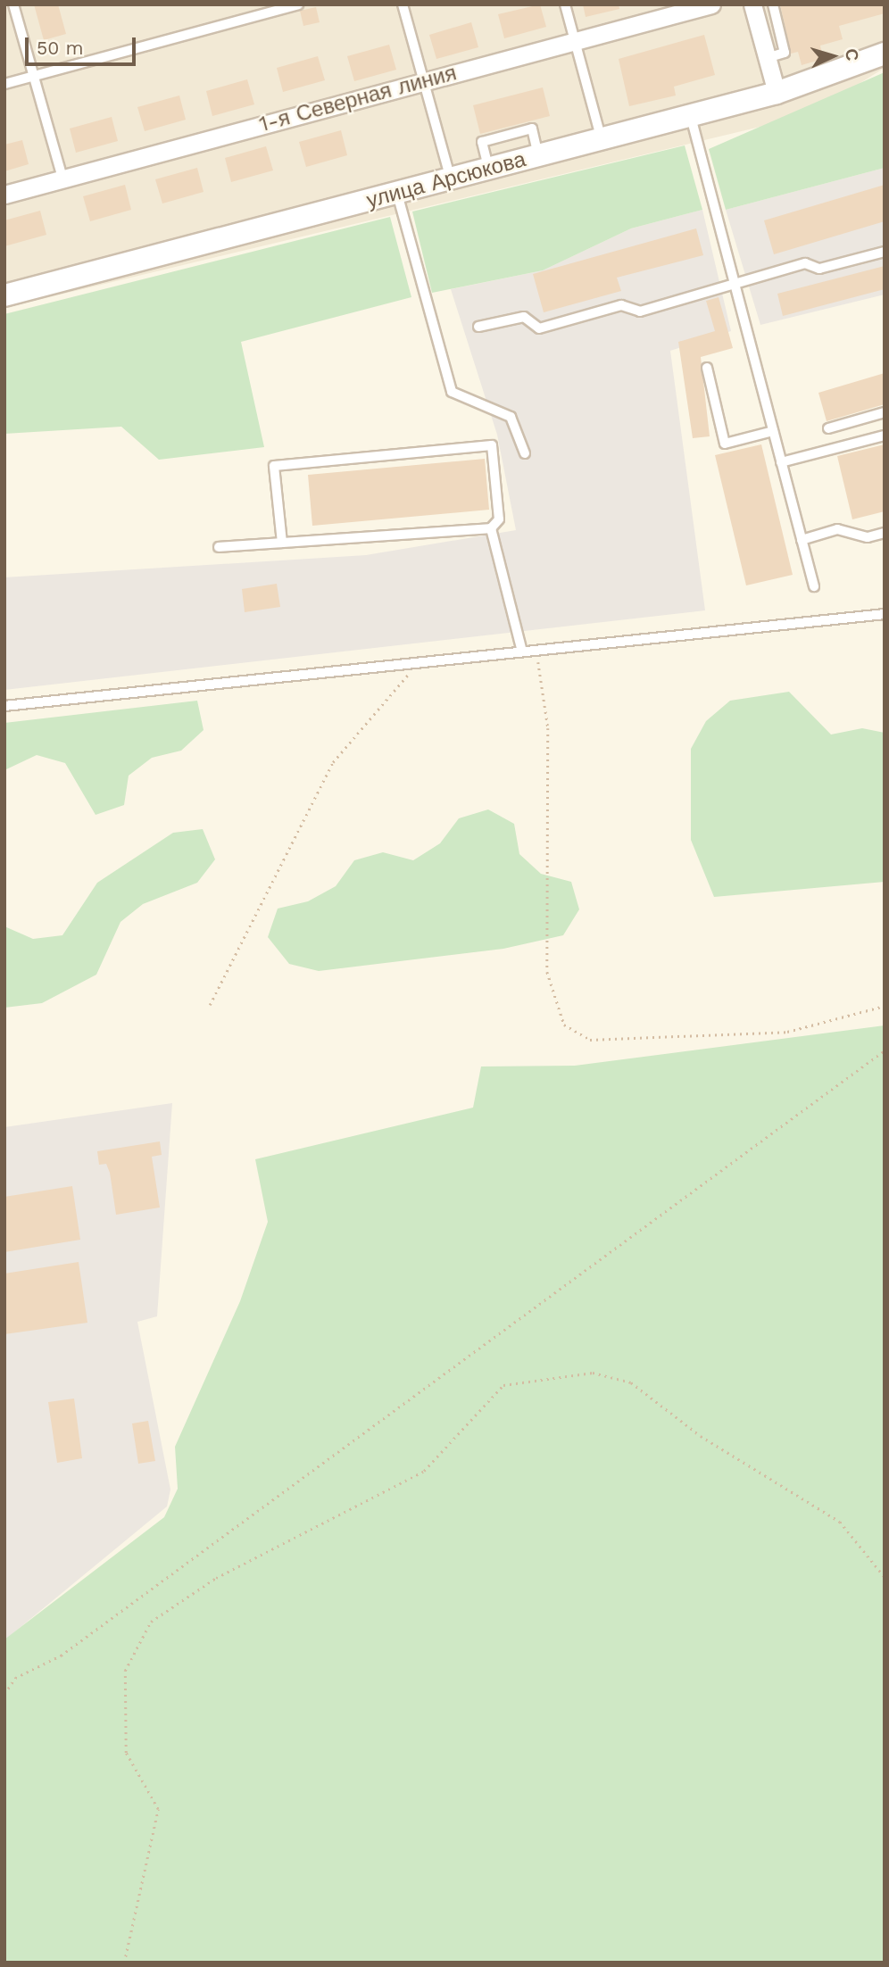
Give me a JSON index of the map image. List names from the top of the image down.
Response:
{
  "streets": {
    "street": ["1-я Северная линия", "улица Арсюкова"]
  },
  "scale_bar": "50 m",
  "north": "right"
}
